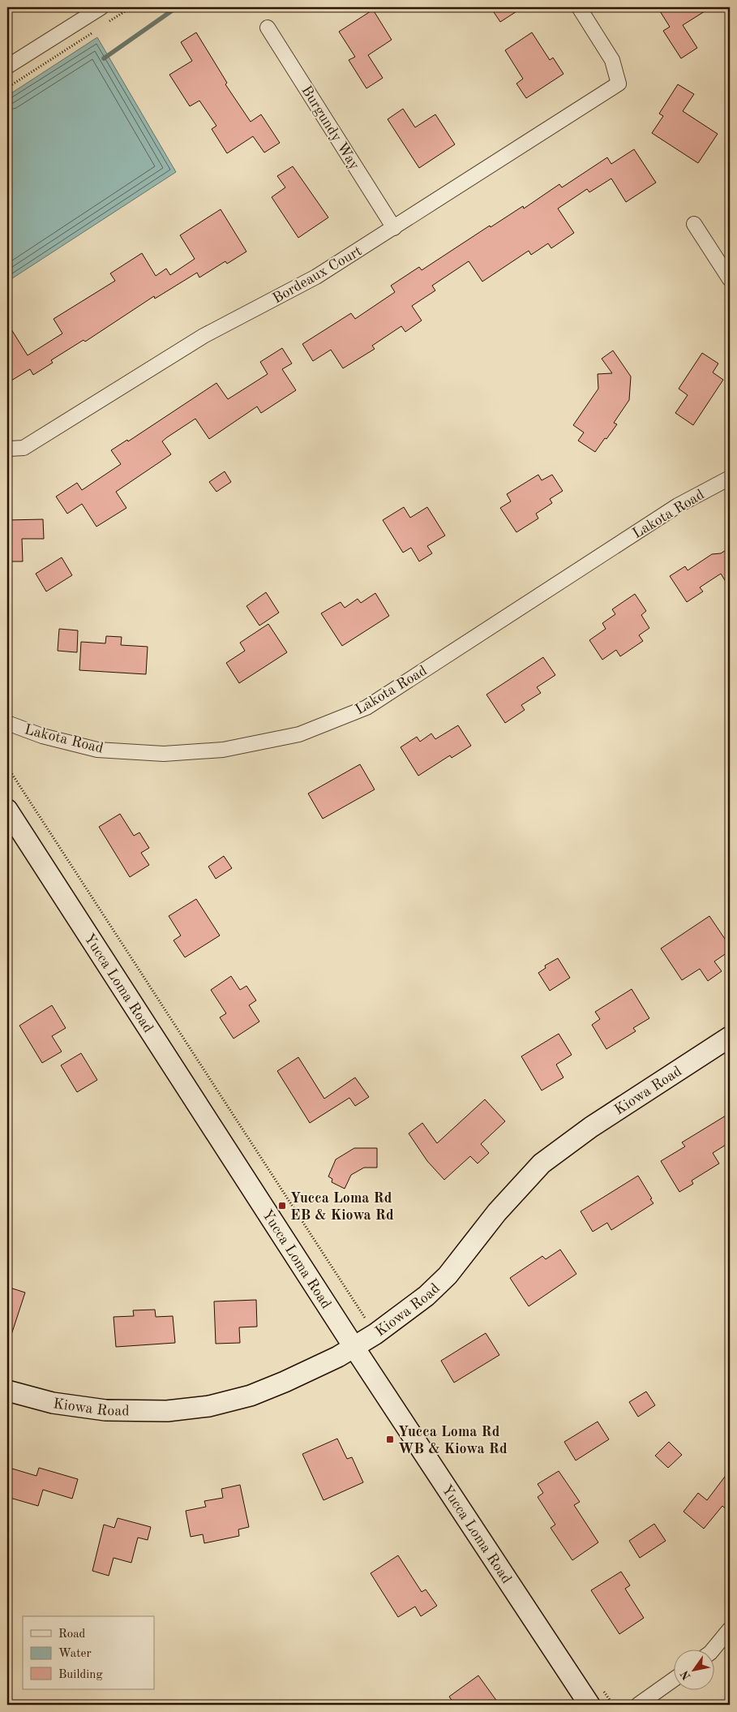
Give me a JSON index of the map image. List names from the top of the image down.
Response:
{
  "streets": {
    "main road": ["Yucca Loma Road", "Kiowa Road"],
    "street": ["Burgundy Way", "Bordeaux Court", "Lakota Road"]
  },
  "crossings": [
    ["Burgundy Way", "Bordeaux Court"],
    ["Yucca Loma Road", "Kiowa Road"]
  ],
  "places": {
    "transit": ["Yucca Loma Rd EB & Kiowa Rd", "Yucca Loma Rd WB & Kiowa Rd"]
  },
  "legend": ["Road", "Water", "Building"],
  "north": "bottom left"
}
